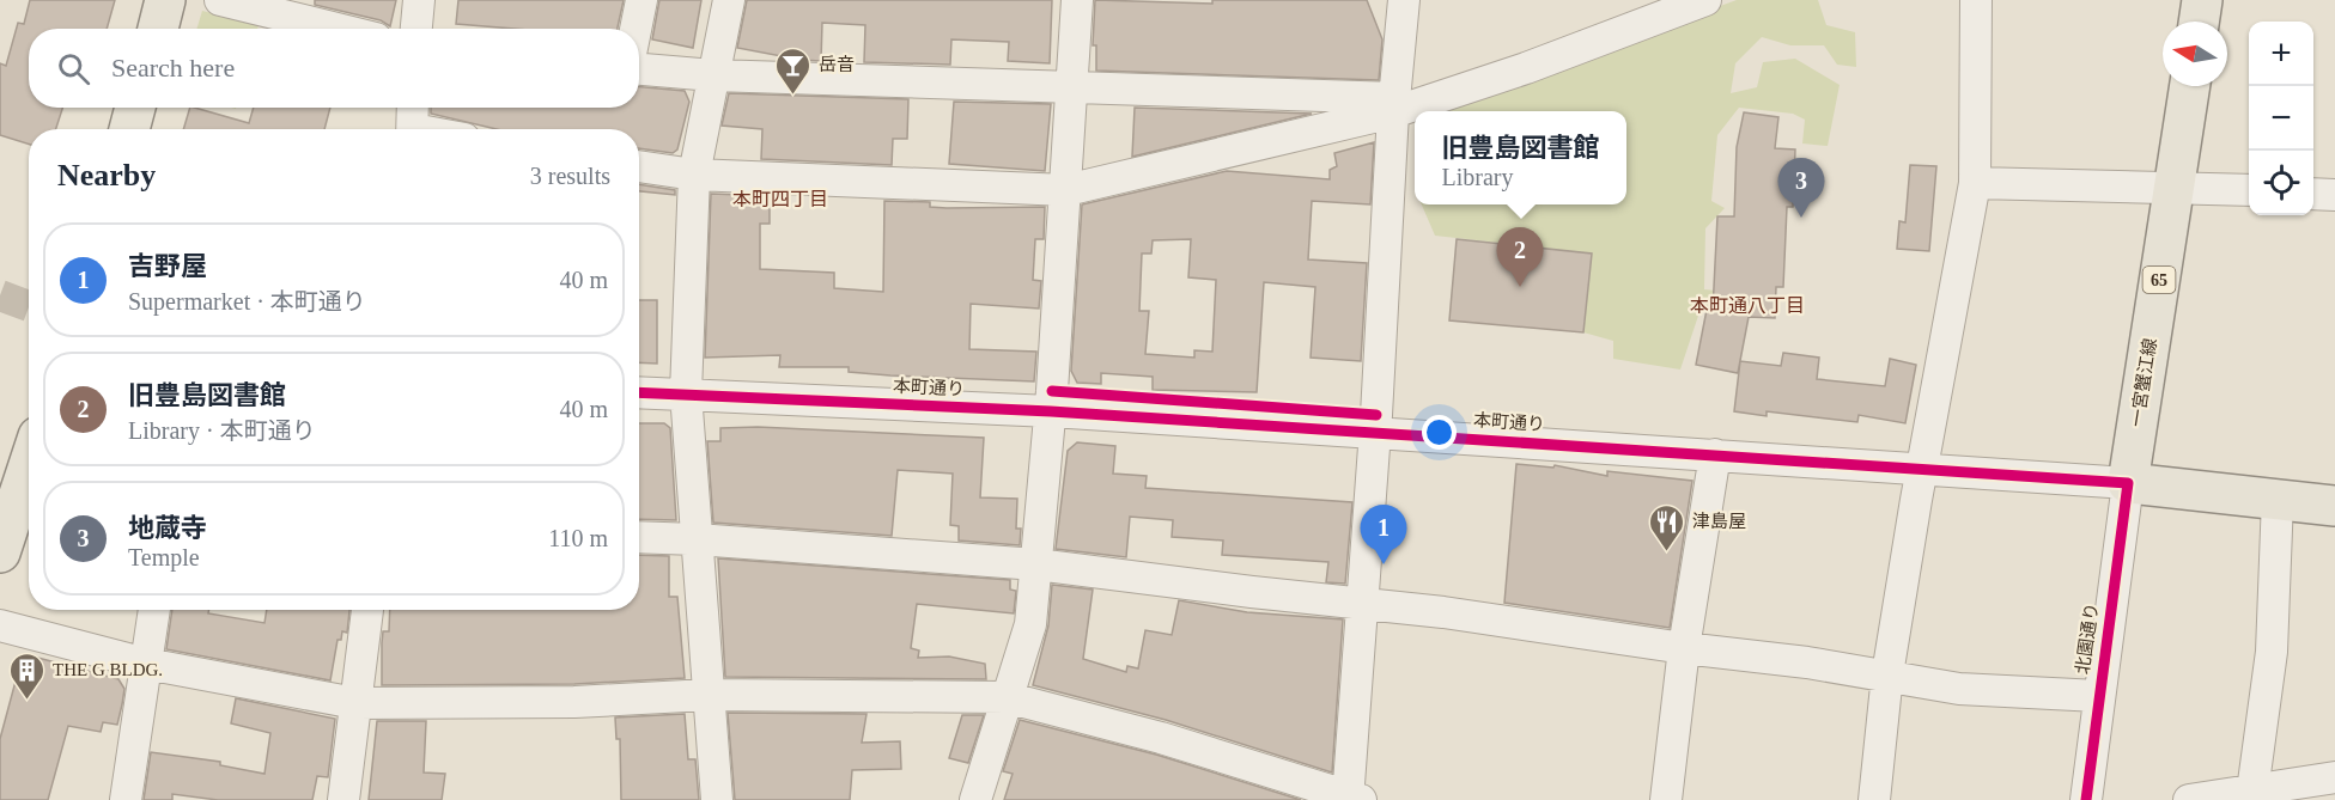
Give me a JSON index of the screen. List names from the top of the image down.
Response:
{
  "streets": {
    "main road": ["65", "一宮蟹江線"],
    "street": ["本町通り", "北園通り"]
  },
  "crossings": [
    ["一宮蟹江線", "本町通り"],
    ["一宮蟹江線", "北園通り"],
    ["本町通り", "北園通り"]
  ],
  "districts": ["本町四丁目", "本町通八丁目"],
  "places": {
    "bar": ["岳音"],
    "restaurant": ["津島屋"],
    "building": ["THE G BLDG."]
  },
  "north": "left",
  "page": {
    "map_buttons": ["+", "−"],
    "search": "Search here",
    "popup": ["旧豊島図書館", "Library"],
    "heading": ["Nearby", "3 results"],
    "pins": ["3", "2", "1"],
    "list": [
      {
        "mark": "1",
        "name": "吉野屋",
        "note": "Supermarket · 本町通り",
        "value": "40 m"
      },
      {
        "mark": "2",
        "name": "旧豊島図書館",
        "note": "Library · 本町通り",
        "value": "40 m"
      },
      {
        "mark": "3",
        "name": "地蔵寺",
        "note": "Temple",
        "value": "110 m"
      }
    ]
  }
}
